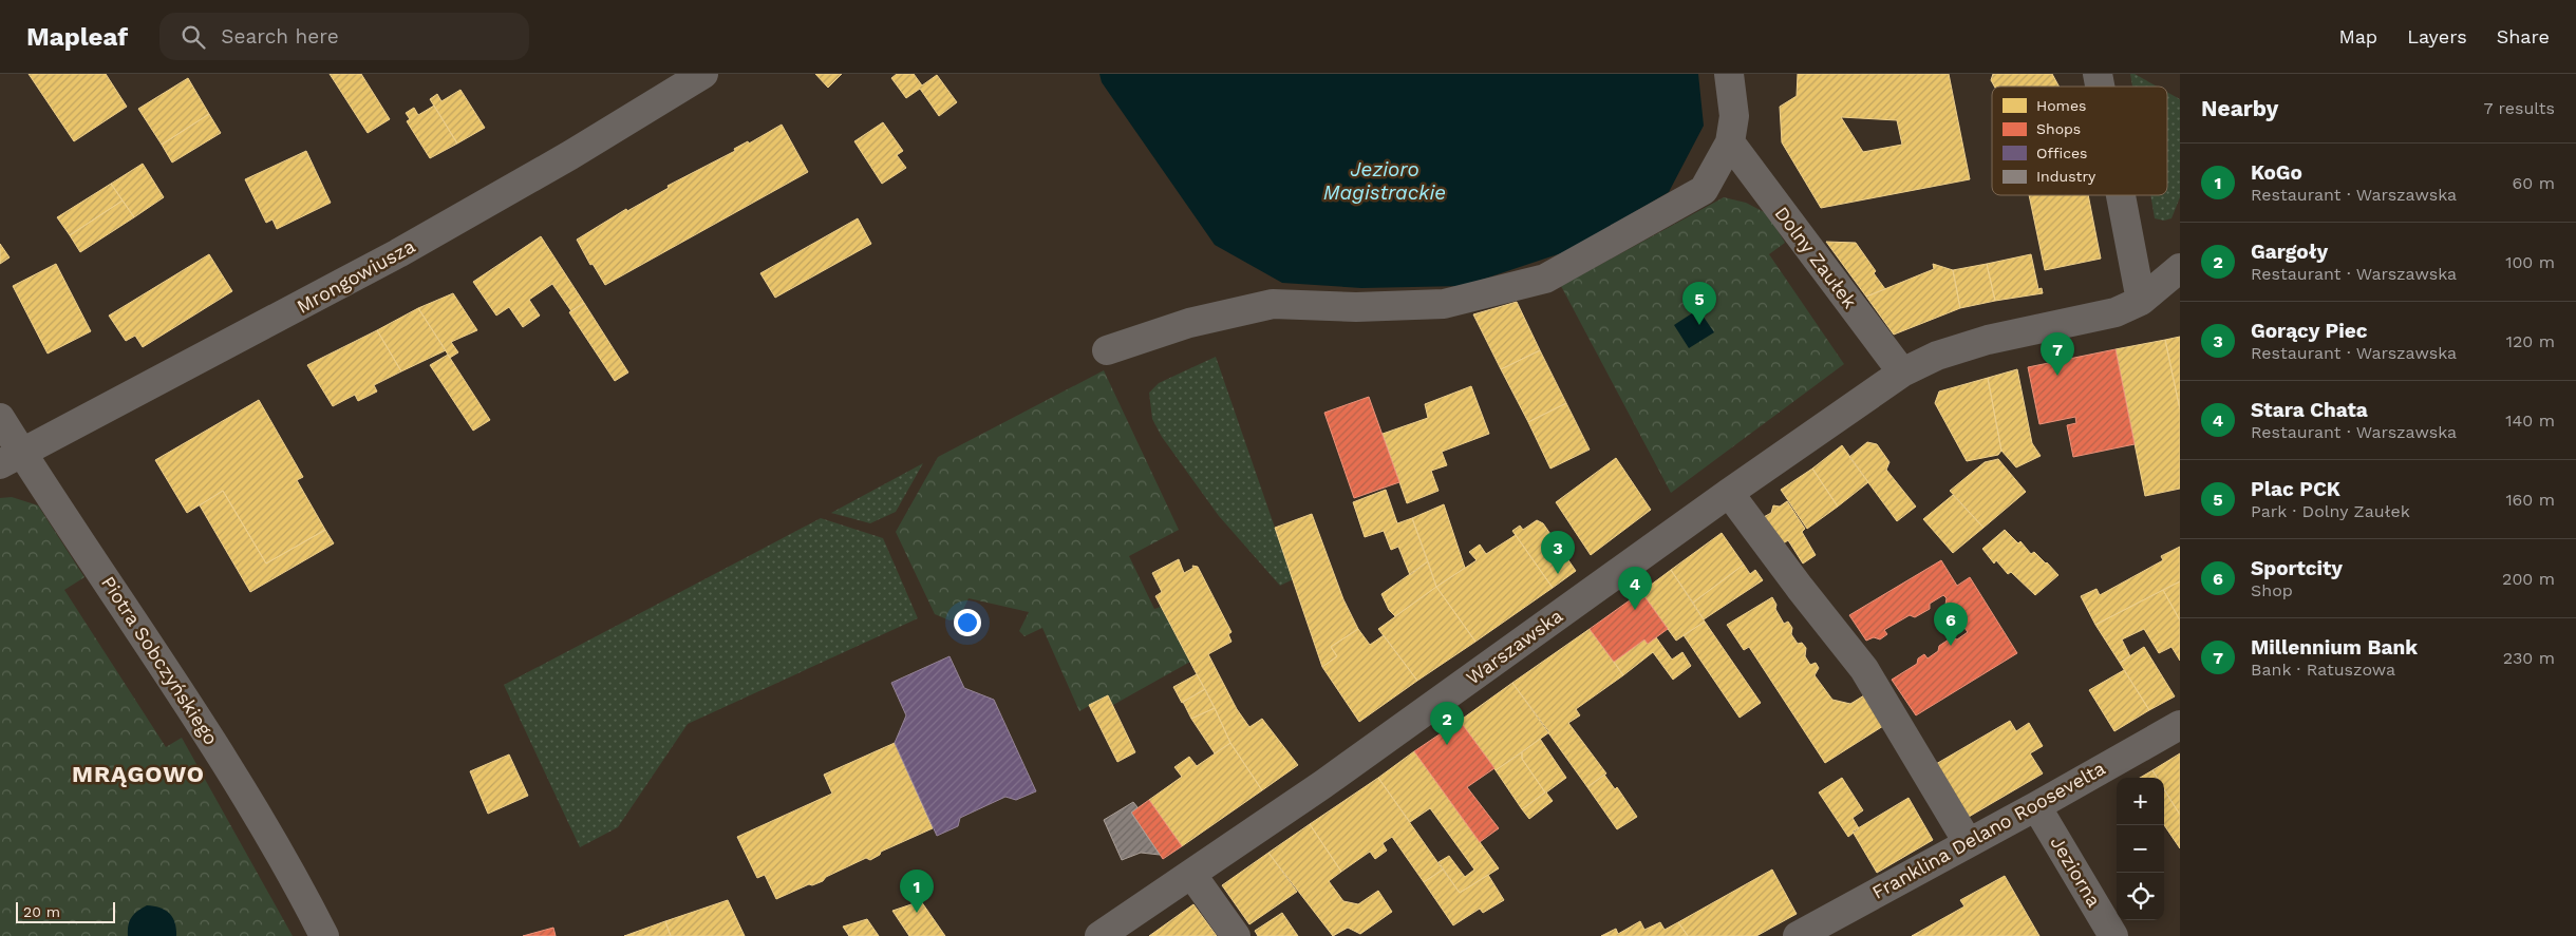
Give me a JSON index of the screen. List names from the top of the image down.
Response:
{
  "streets": {
    "street": [
      "Dolny Zaułek",
      "Mrongowiusza",
      "Warszawska",
      "Piotra Sobczyńskiego",
      "Franklina Delano Roosevelta",
      "Jeziorna"
    ]
  },
  "crossings": [
    ["Dolny Zaułek", "Warszawska"],
    ["Mrongowiusza", "Piotra Sobczyńskiego"],
    ["Franklina Delano Roosevelta", "Jeziorna"]
  ],
  "districts": ["MRĄGOWO"],
  "water": ["Jezioro Magistrackie"],
  "legend": [
    "Homes",
    "Shops",
    "Offices",
    "Industry"
  ],
  "scale_bar": "20 m",
  "page": {
    "header": "Mapleaf",
    "search": "Search here",
    "nav": ["Map", "Layers", "Share"],
    "heading": ["Nearby", "7 results"],
    "list": [
      {
        "mark": "1",
        "name": "KoGo",
        "note": "Restaurant · Warszawska",
        "value": "60 m"
      },
      {
        "mark": "2",
        "name": "Gargoły",
        "note": "Restaurant · Warszawska",
        "value": "100 m"
      },
      {
        "mark": "3",
        "name": "Gorący Piec",
        "note": "Restaurant · Warszawska",
        "value": "120 m"
      },
      {
        "mark": "4",
        "name": "Stara Chata",
        "note": "Restaurant · Warszawska",
        "value": "140 m"
      },
      {
        "mark": "5",
        "name": "Plac PCK",
        "note": "Park · Dolny Zaułek",
        "value": "160 m"
      },
      {
        "mark": "6",
        "name": "Sportcity",
        "note": "Shop",
        "value": "200 m"
      },
      {
        "mark": "7",
        "name": "Millennium Bank",
        "note": "Bank · Ratuszowa",
        "value": "230 m"
      }
    ],
    "pins": [
      "5",
      "7",
      "3",
      "4",
      "6",
      "2",
      "1"
    ],
    "map_buttons": ["+", "−"],
    "scale": "20 m"
  }
}
